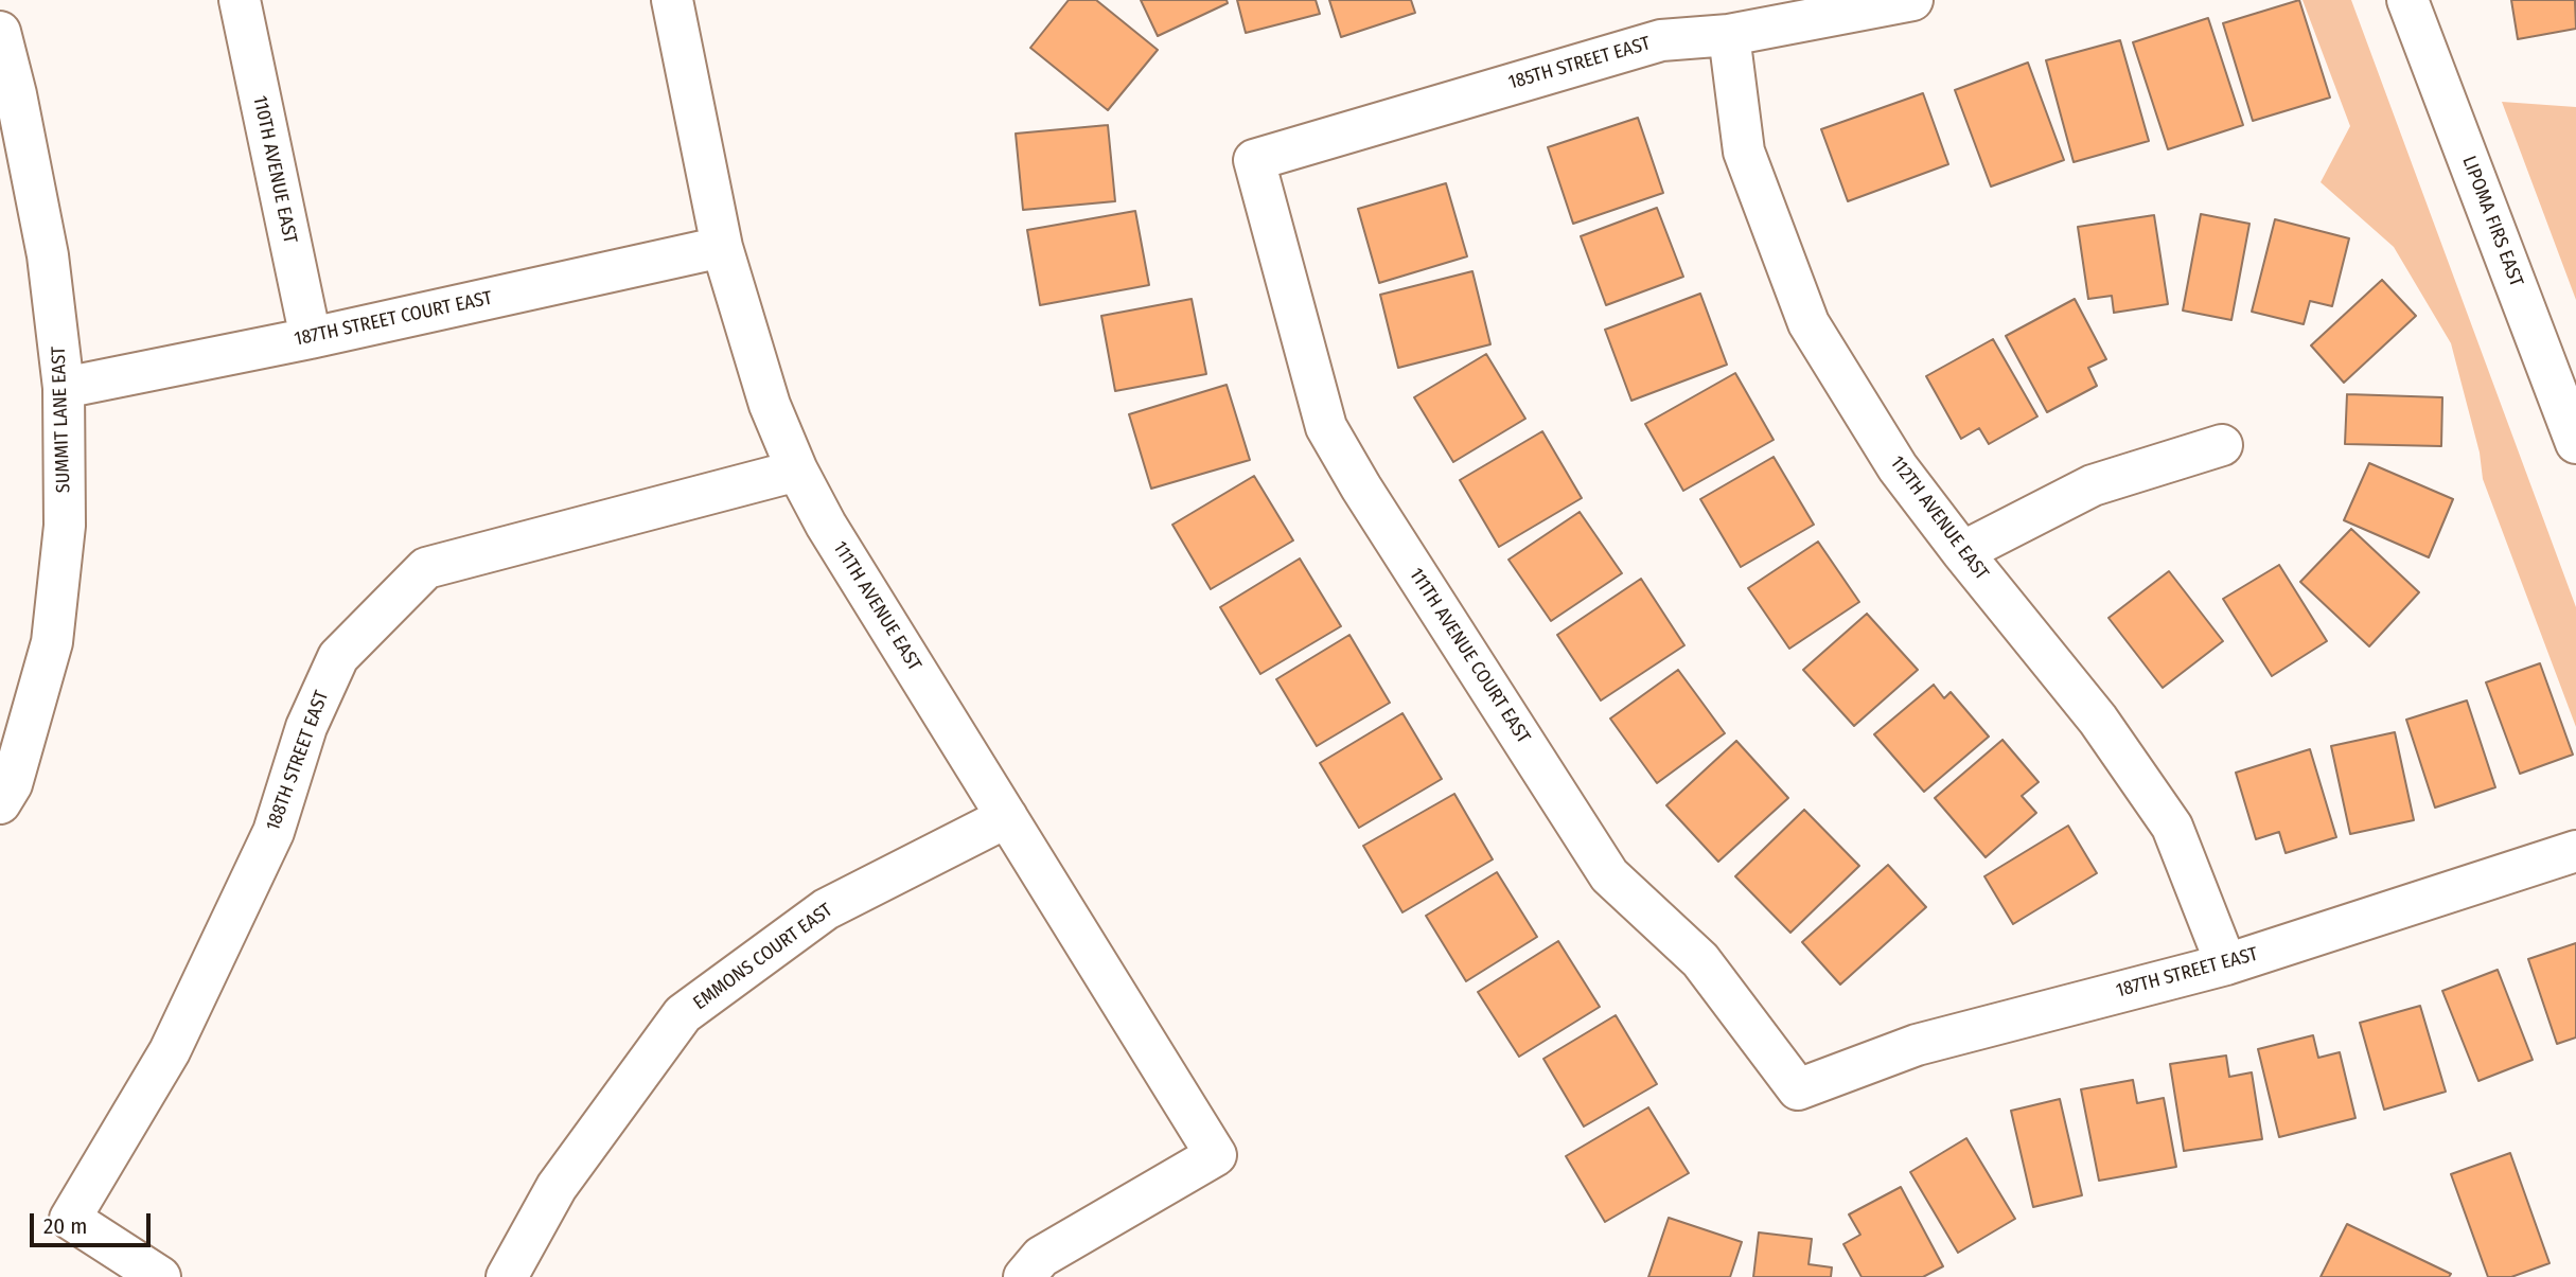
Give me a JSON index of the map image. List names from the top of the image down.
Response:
{
  "streets": {
    "street": [
      "185TH STREET EAST",
      "110TH AVENUE EAST",
      "LIPOMA FIRS EAST",
      "187TH STREET COURT EAST",
      "SUMMIT LANE EAST",
      "112TH AVENUE EAST",
      "111TH AVENUE EAST",
      "111TH AVENUE COURT EAST",
      "188TH STREET EAST",
      "EMMONS COURT EAST",
      "187TH STREET EAST"
    ]
  },
  "crossings": [
    ["185TH STREET EAST", "112TH AVENUE EAST"],
    ["185TH STREET EAST", "111TH AVENUE COURT EAST"],
    ["110TH AVENUE EAST", "187TH STREET COURT EAST"],
    ["187TH STREET COURT EAST", "SUMMIT LANE EAST"],
    ["187TH STREET COURT EAST", "111TH AVENUE EAST"],
    ["112TH AVENUE EAST", "187TH STREET EAST"],
    ["111TH AVENUE EAST", "188TH STREET EAST"],
    ["111TH AVENUE EAST", "EMMONS COURT EAST"],
    ["111TH AVENUE COURT EAST", "187TH STREET EAST"]
  ],
  "scale_bar": "20 m"
}
